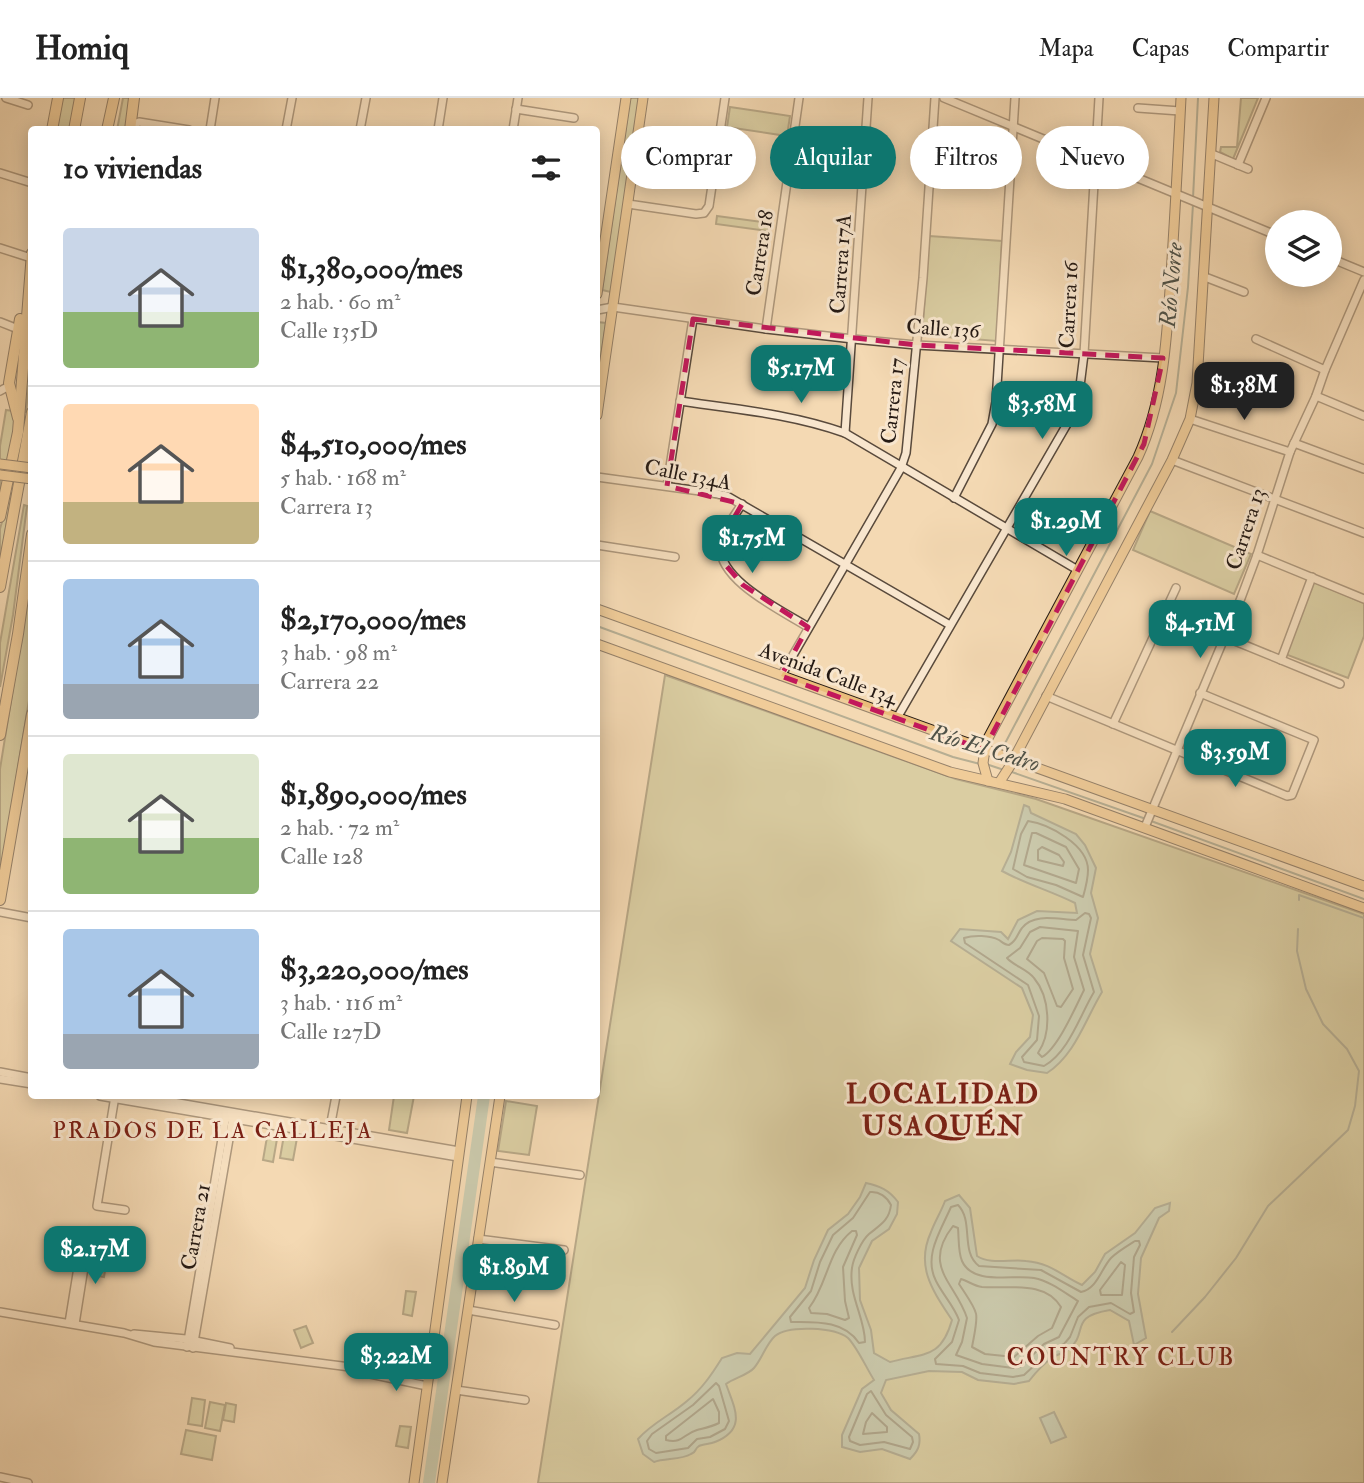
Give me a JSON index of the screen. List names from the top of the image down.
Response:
{
  "streets": {
    "main road": ["Avenida Calle 134"],
    "street": [
      "Carrera 18",
      "Carrera 17A",
      "Carrera 16",
      "Calle 136",
      "Carrera 17",
      "Calle 134A",
      "Carrera 13",
      "Carrera 21"
    ]
  },
  "crossings": [
    ["Carrera 18", "Calle 136"],
    ["Carrera 17A", "Calle 136"],
    ["Carrera 16", "Calle 136"],
    ["Carrera 16", "Calle 134A"],
    ["Carrera 16", "Avenida Calle 134"],
    ["Calle 136", "Carrera 17"],
    ["Carrera 17", "Calle 134A"],
    ["Carrera 17", "Avenida Calle 134"],
    ["Carrera 13", "Avenida Calle 134"]
  ],
  "districts": ["LOCALIDAD USAQUÉN", "PRADOS DE LA CALLEJA", "COUNTRY CLUB"],
  "water": ["Río Norte", "Río El Cedro"],
  "page": {
    "header": "Homiq",
    "nav": ["Mapa", "Capas", "Compartir"],
    "chip": [
      "Comprar",
      "Alquilar",
      "Filtros",
      "Nuevo"
    ],
    "heading": "10 viviendas",
    "list": [
      {
        "name": "$1,380,000/mes",
        "note": "2 hab. · 60 m² · Calle 135D"
      },
      {
        "name": "$4,510,000/mes",
        "note": "5 hab. · 168 m² · Carrera 13"
      },
      {
        "name": "$2,170,000/mes",
        "note": "3 hab. · 98 m² · Carrera 22"
      },
      {
        "name": "$1,890,000/mes",
        "note": "2 hab. · 72 m² · Calle 128"
      },
      {
        "name": "$3,220,000/mes",
        "note": "3 hab. · 116 m² · Calle 127D"
      }
    ],
    "price": [
      "$5.17M",
      "$1.38M",
      "$3.58M",
      "$1.29M",
      "$1.75M",
      "$4.51M",
      "$3.59M",
      "$2.17M",
      "$1.89M",
      "$3.22M"
    ]
  }
}
